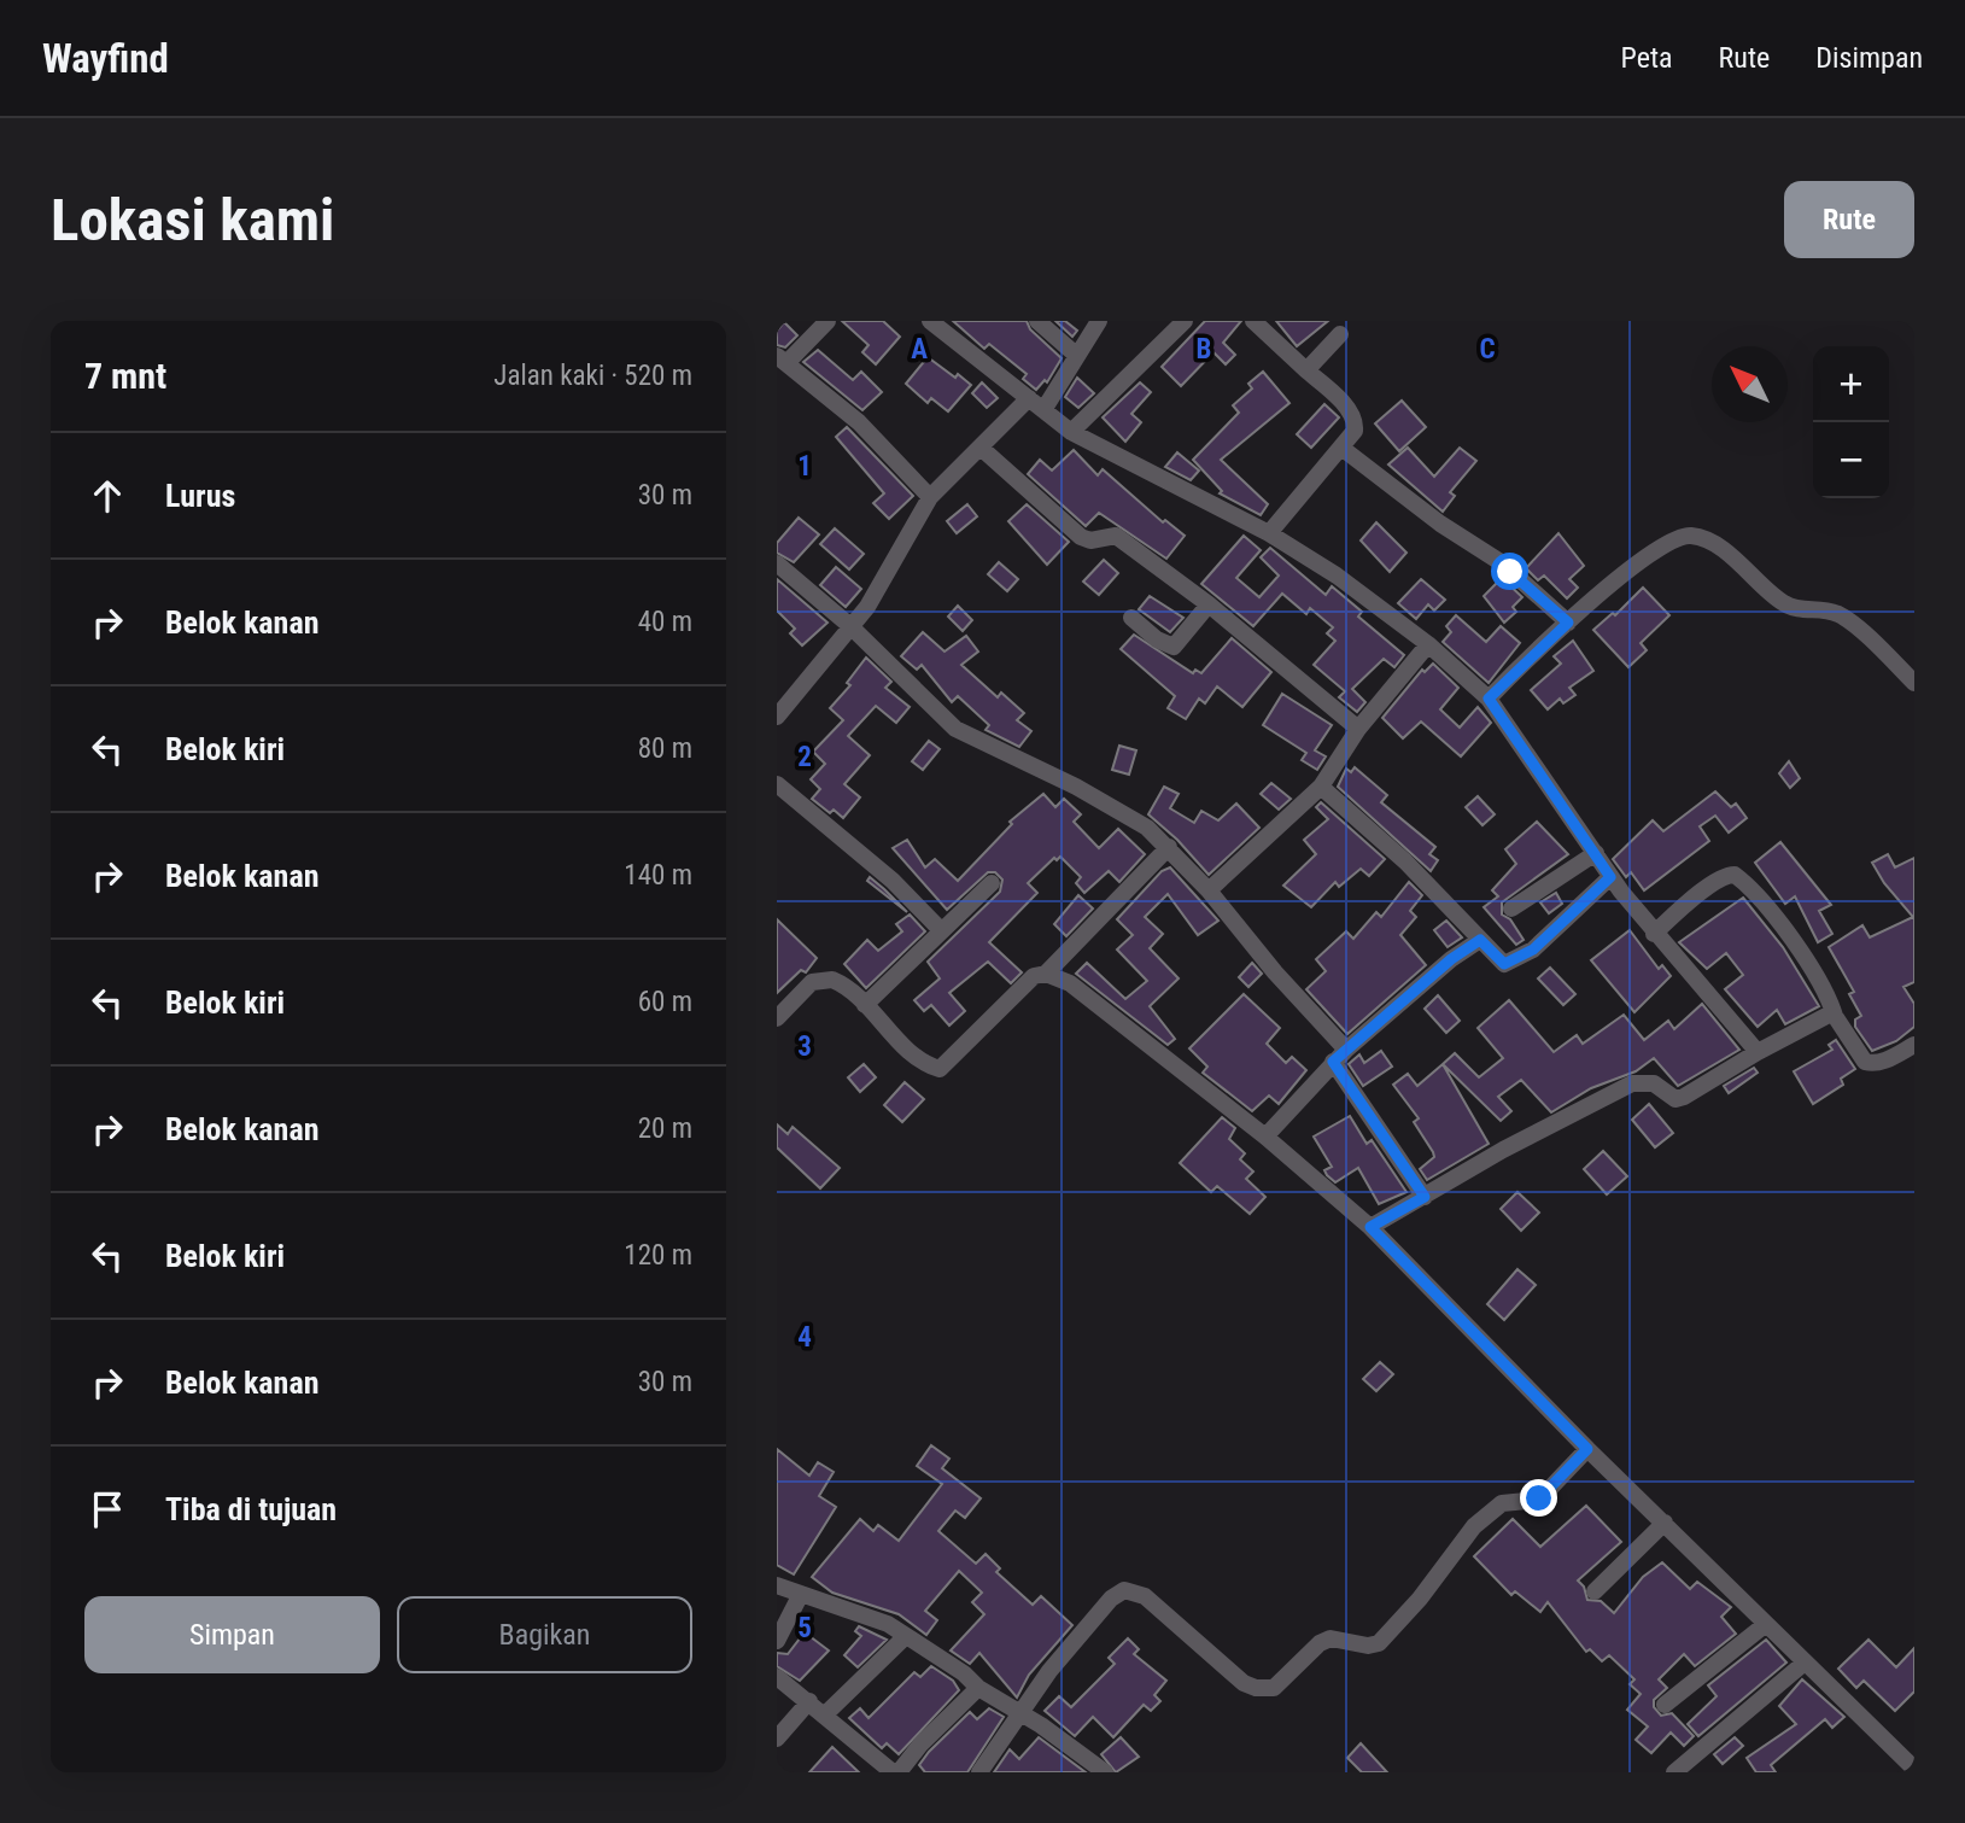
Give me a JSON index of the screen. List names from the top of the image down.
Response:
{
  "north": "top left",
  "page": {
    "header": "Wayfind",
    "nav": ["Peta", "Rute", "Disimpan"],
    "buttons": [
      "Rute",
      ["Simpan", "Bagikan"]
    ],
    "title": "Lokasi kami",
    "heading": ["7 mnt", "Jalan kaki · 520 m"],
    "map_buttons": ["+", "−"],
    "list": [
      ["Lurus", "30 m"],
      ["Belok kanan", "40 m"],
      ["Belok kiri", "80 m"],
      ["Belok kanan", "140 m"],
      ["Belok kiri", "60 m"],
      ["Belok kanan", "20 m"],
      ["Belok kiri", "120 m"],
      ["Belok kanan", "30 m"],
      "Tiba di tujuan"
    ]
  },
  "grid": {
    "columns": ["A", "B", "C"],
    "rows": [
      "1",
      "2",
      "3",
      "4",
      "5"
    ]
  }
}
